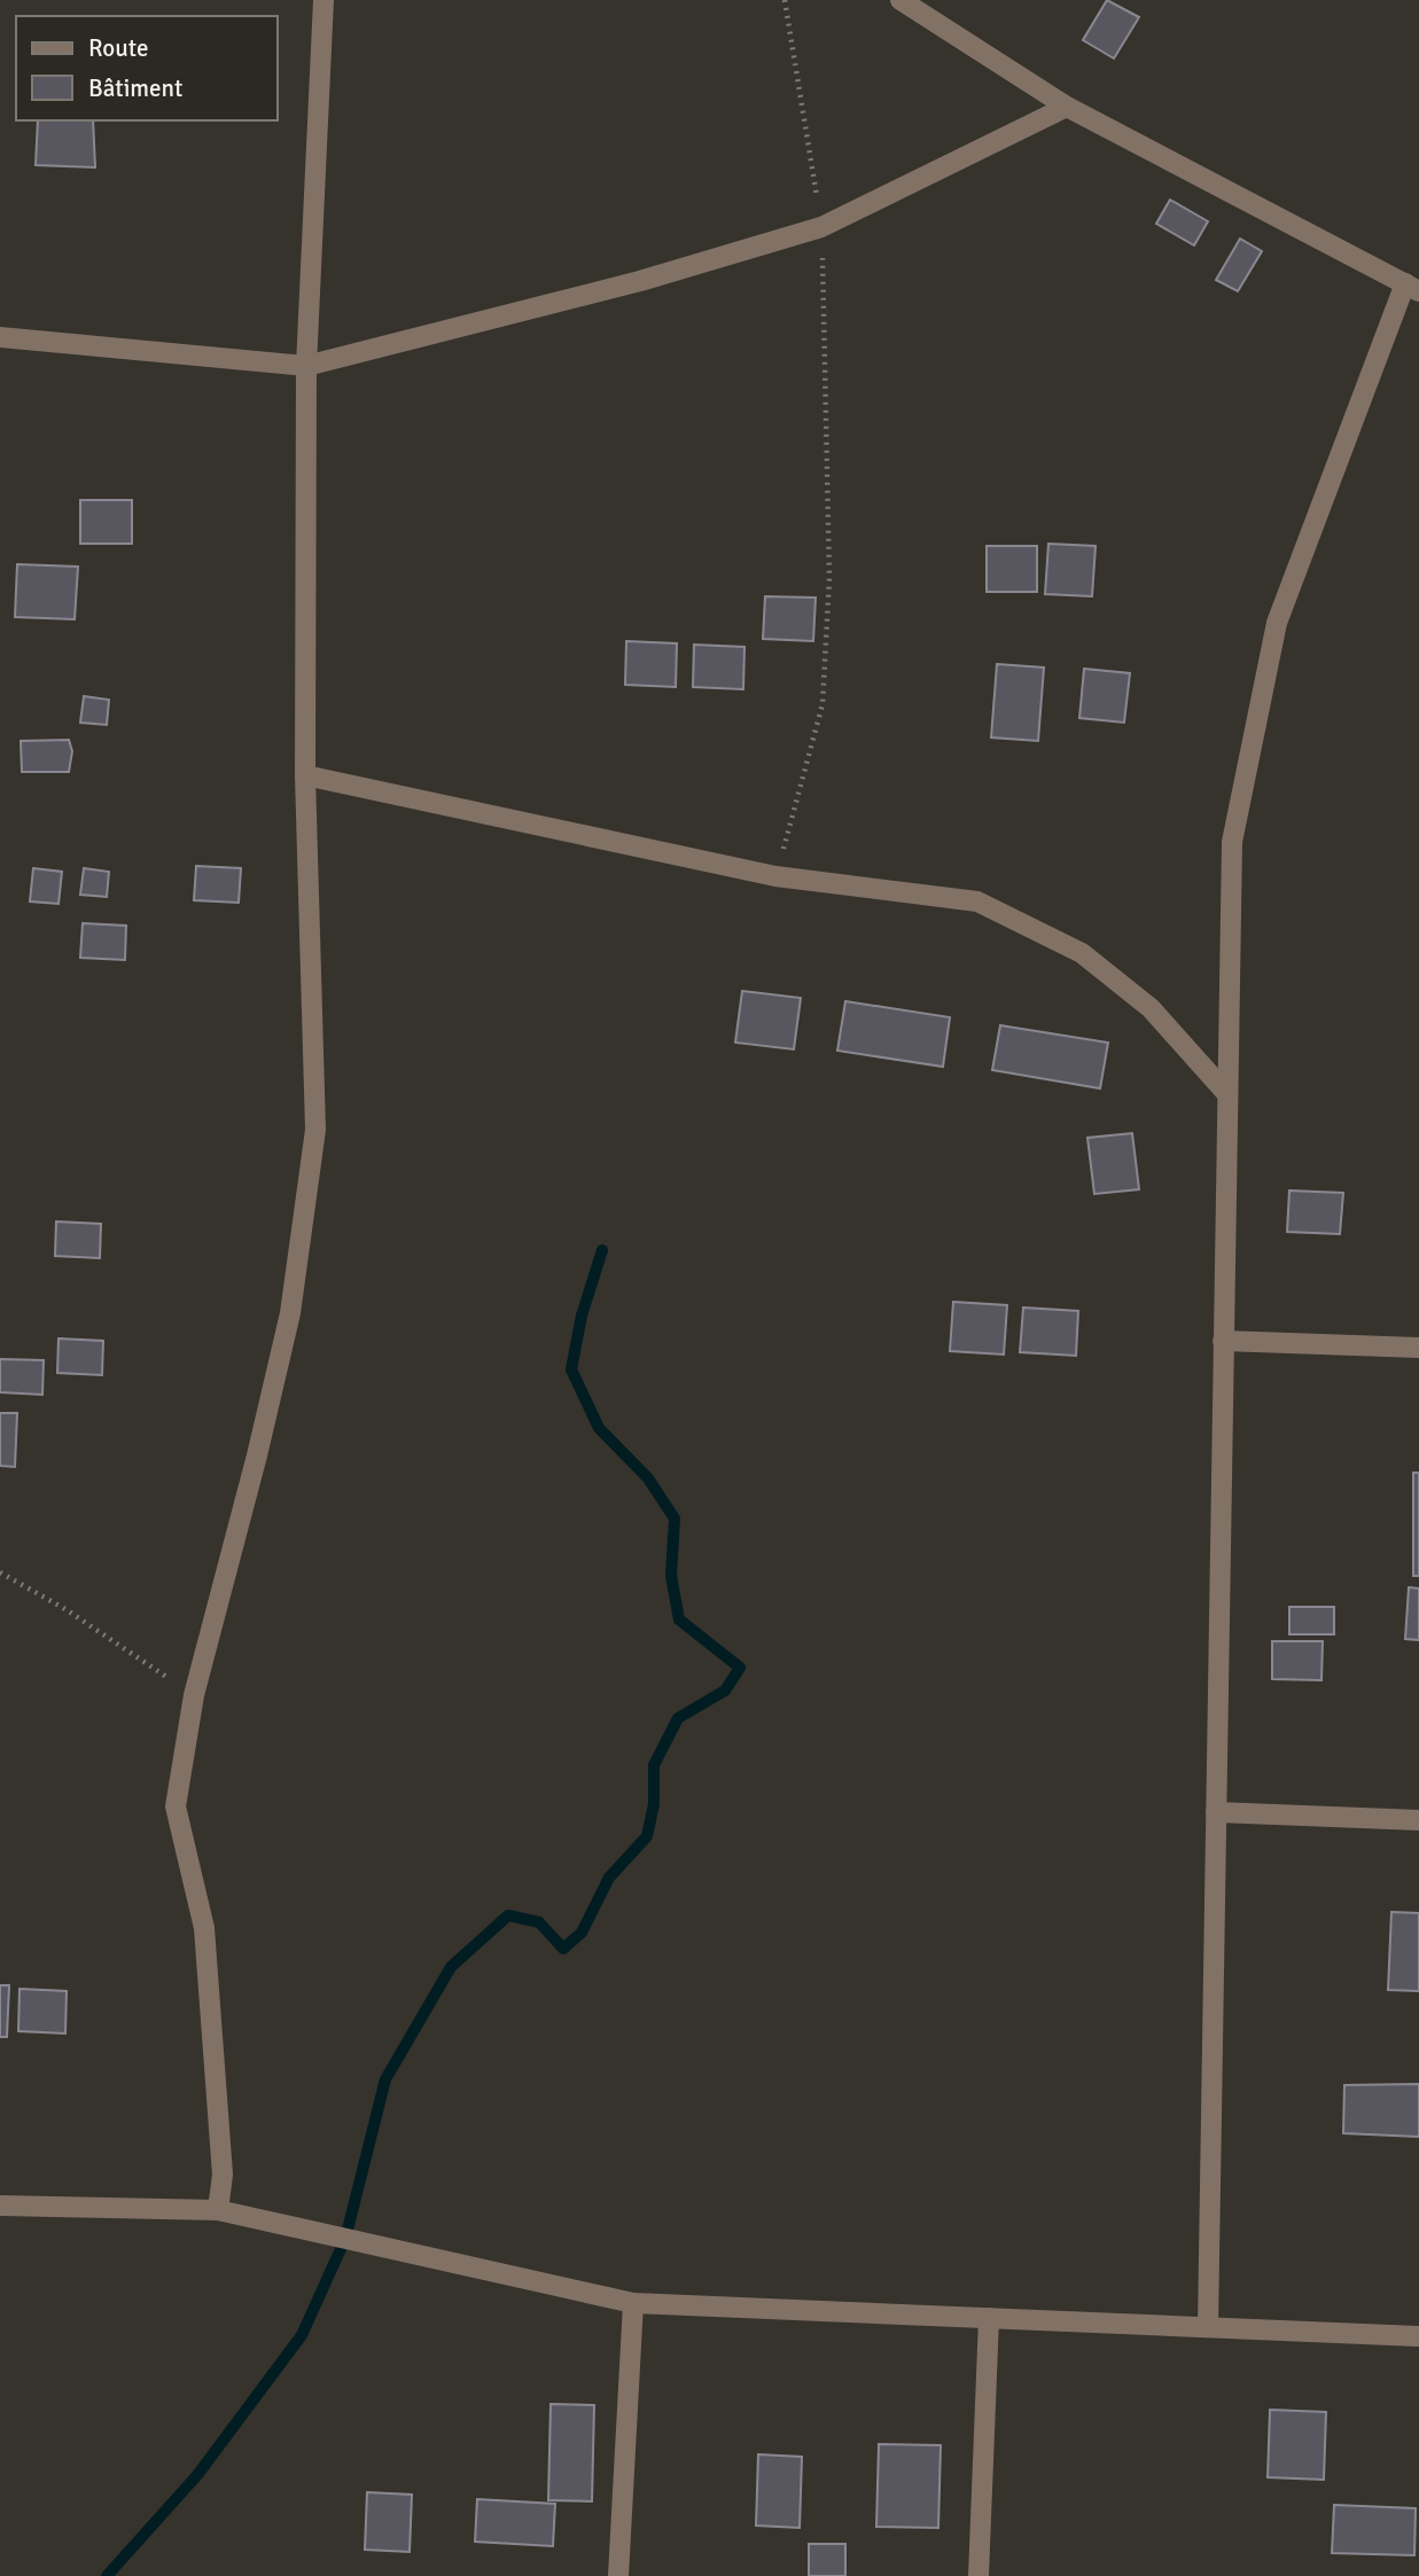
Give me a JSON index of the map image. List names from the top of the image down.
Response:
{
  "legend": ["Route", "Bâtiment"]
}
